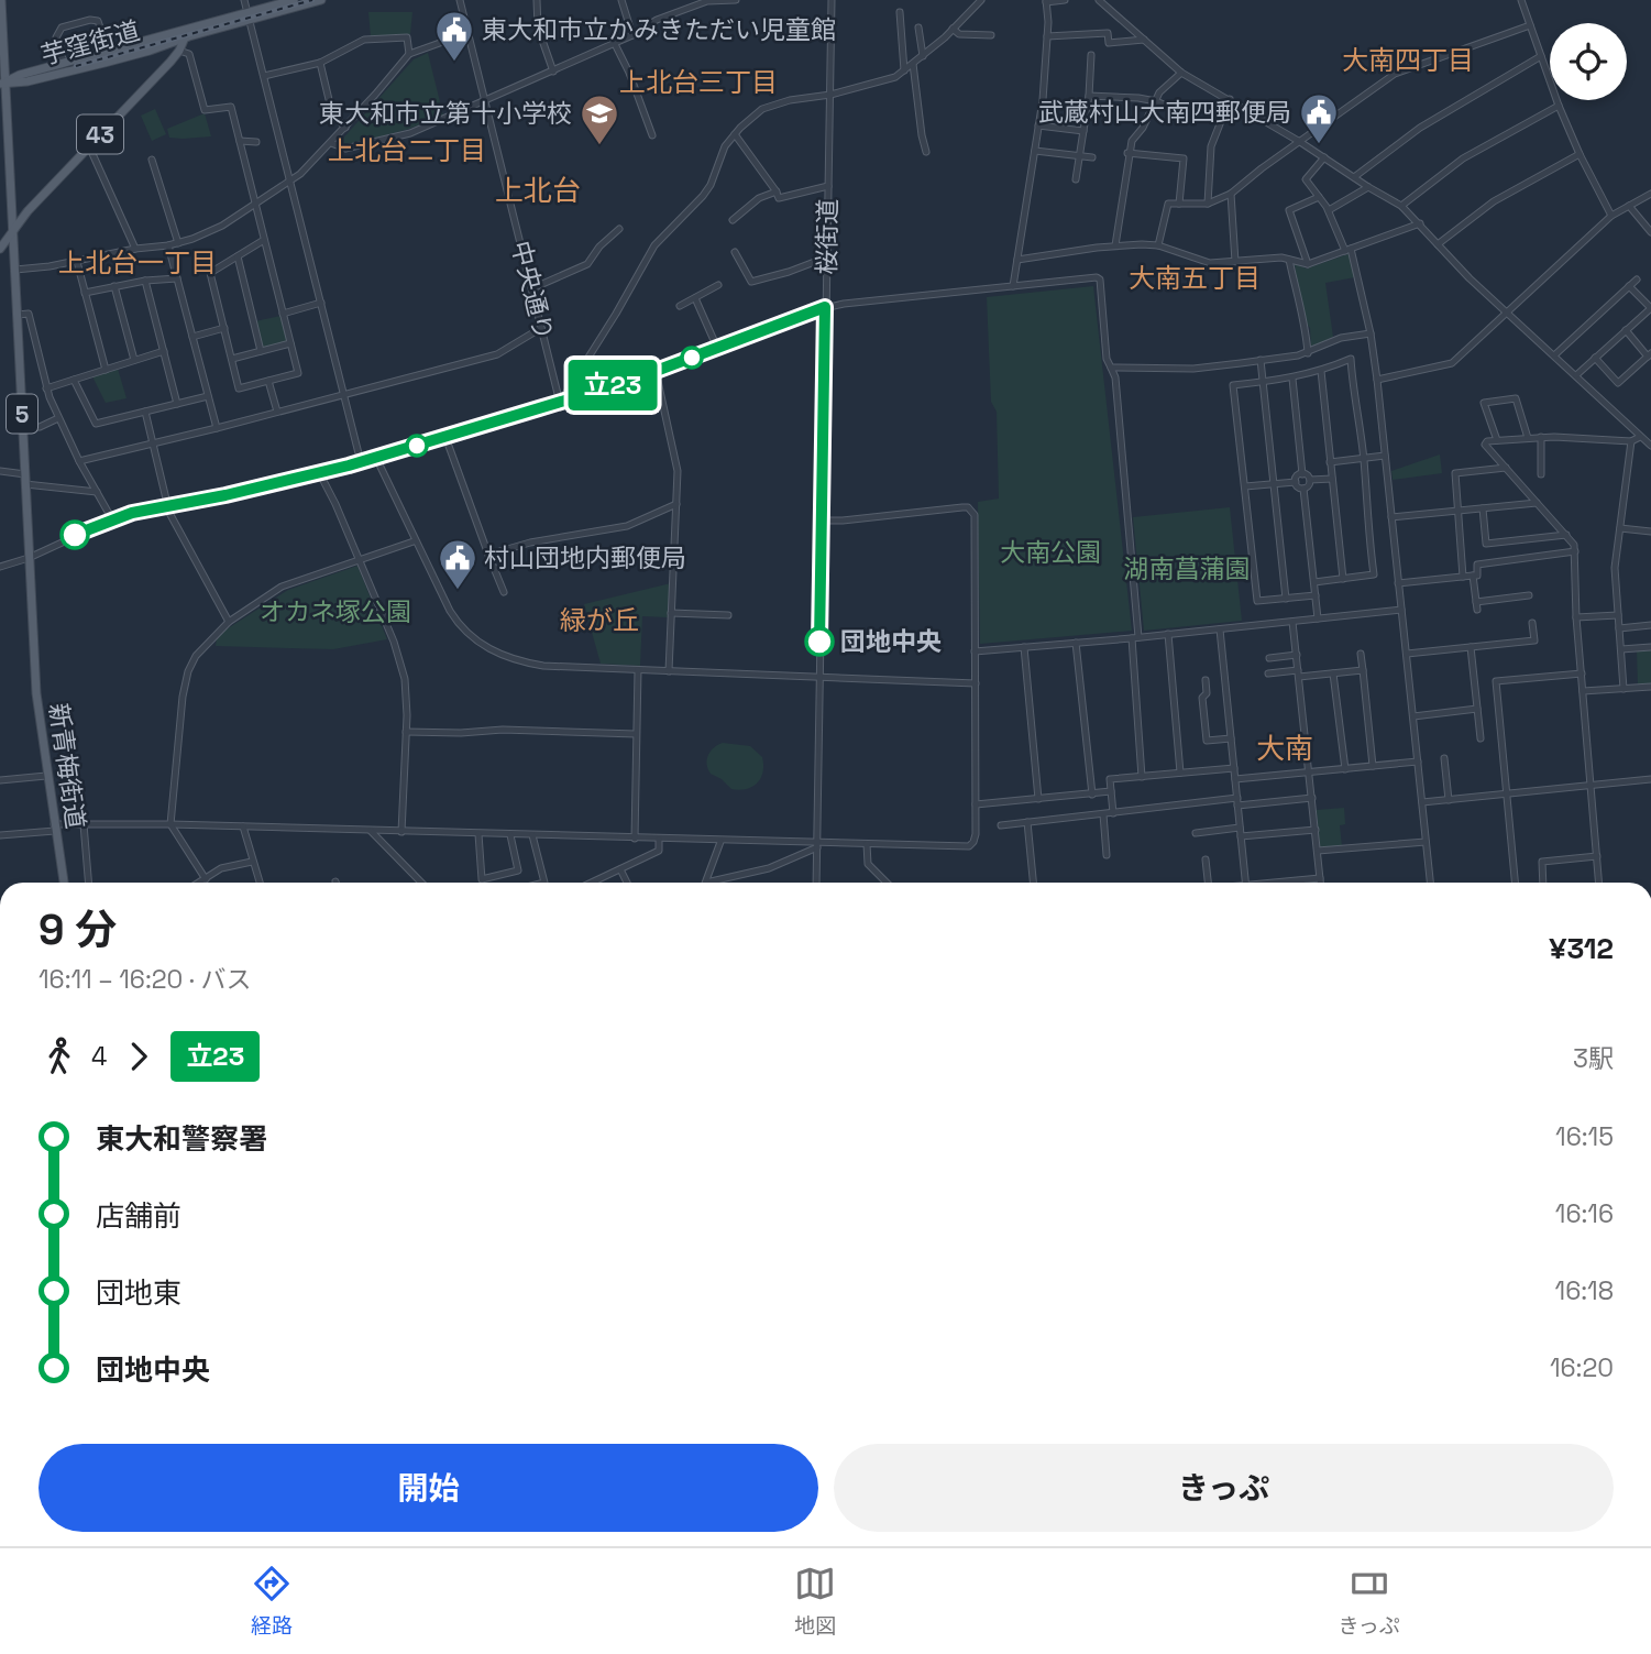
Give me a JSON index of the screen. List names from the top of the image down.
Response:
{
  "streets": {
    "main road": [
      "芋窪街道",
      "43",
      "5",
      "新青梅街道"
    ],
    "street": ["桜街道", "中央通り"]
  },
  "crossings": [
    ["芋窪街道", "43"],
    ["芋窪街道", "新青梅街道"],
    ["43", "新青梅街道"]
  ],
  "districts": [
    "大南四丁目",
    "上北台三丁目",
    "上北台二丁目",
    "上北台",
    "上北台一丁目",
    "大南五丁目",
    "緑が丘",
    "大南"
  ],
  "parks": ["大南公園", "湖南菖蒲園", "オカネ塚公園"],
  "places": {
    "public building": ["東大和市立かみきただい児童館", "武蔵村山大南四郵便局", "村山団地内郵便局"],
    "school or university": ["東大和市立第十小学校"],
    "other": ["団地中央"]
  },
  "lines": ["bus line 立23"],
  "page": {
    "on_map": "立23",
    "heading": ["9 分", "16:11 – 16:20 · バス", "¥312"],
    "legs": ["4", "立23", "3駅"],
    "list": [
      {
        "name": "東大和警察署",
        "value": "16:15"
      },
      {
        "name": "店舗前",
        "value": "16:16"
      },
      {
        "name": "団地東",
        "value": "16:18"
      },
      {
        "name": "団地中央",
        "value": "16:20"
      }
    ],
    "buttons": ["開始", "きっぷ"],
    "tabs": ["経路", "地図", "きっぷ"]
  }
}
